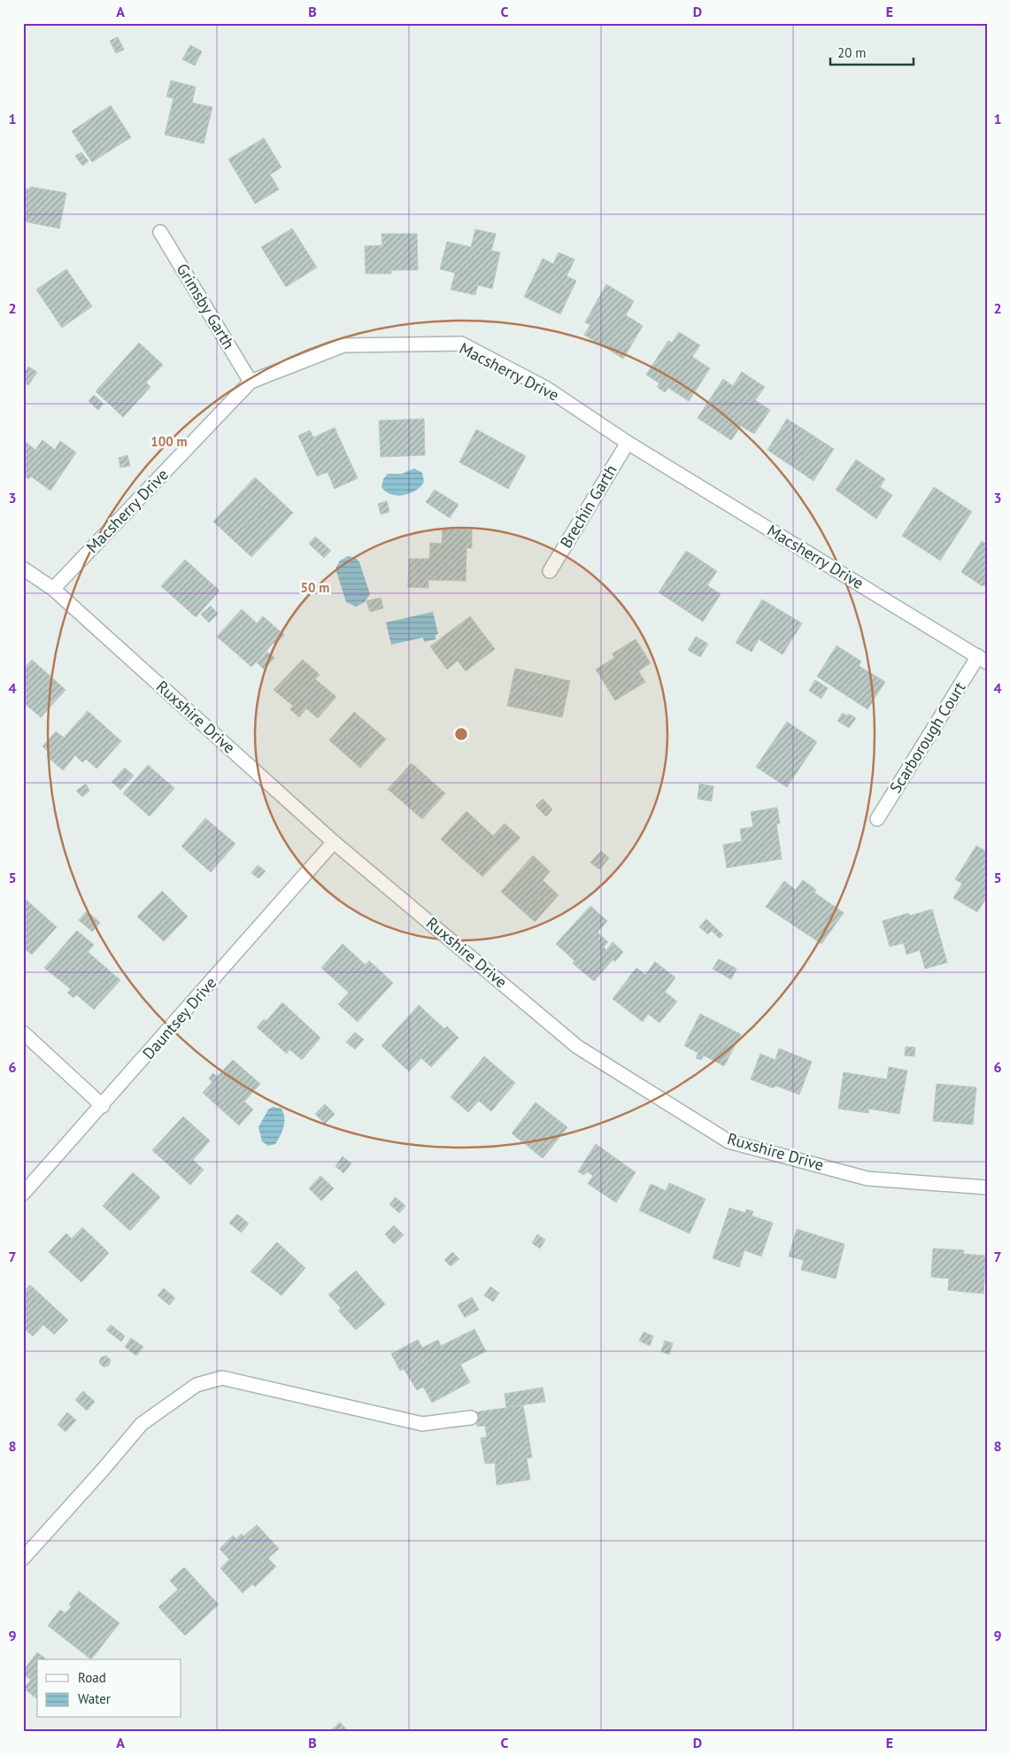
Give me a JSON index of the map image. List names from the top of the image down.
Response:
{
  "streets": {
    "street": [
      "Grimsby Garth",
      "Macsherry Drive",
      "Brechin Garth",
      "Ruxshire Drive",
      "Scarborough Court",
      "Dauntsey Drive"
    ]
  },
  "crossings": [
    ["Grimsby Garth", "Macsherry Drive"],
    ["Macsherry Drive", "Brechin Garth"],
    ["Macsherry Drive", "Ruxshire Drive"],
    ["Macsherry Drive", "Scarborough Court"],
    ["Ruxshire Drive", "Dauntsey Drive"]
  ],
  "legend": ["Road", "Water"],
  "scale_bar": "20 m",
  "grid": {
    "columns": [
      "A",
      "B",
      "C",
      "D",
      "E"
    ],
    "rows": [
      "1",
      "2",
      "3",
      "4",
      "5",
      "6",
      "7",
      "8",
      "9"
    ]
  },
  "rings": ["100 m", "50 m"]
}
